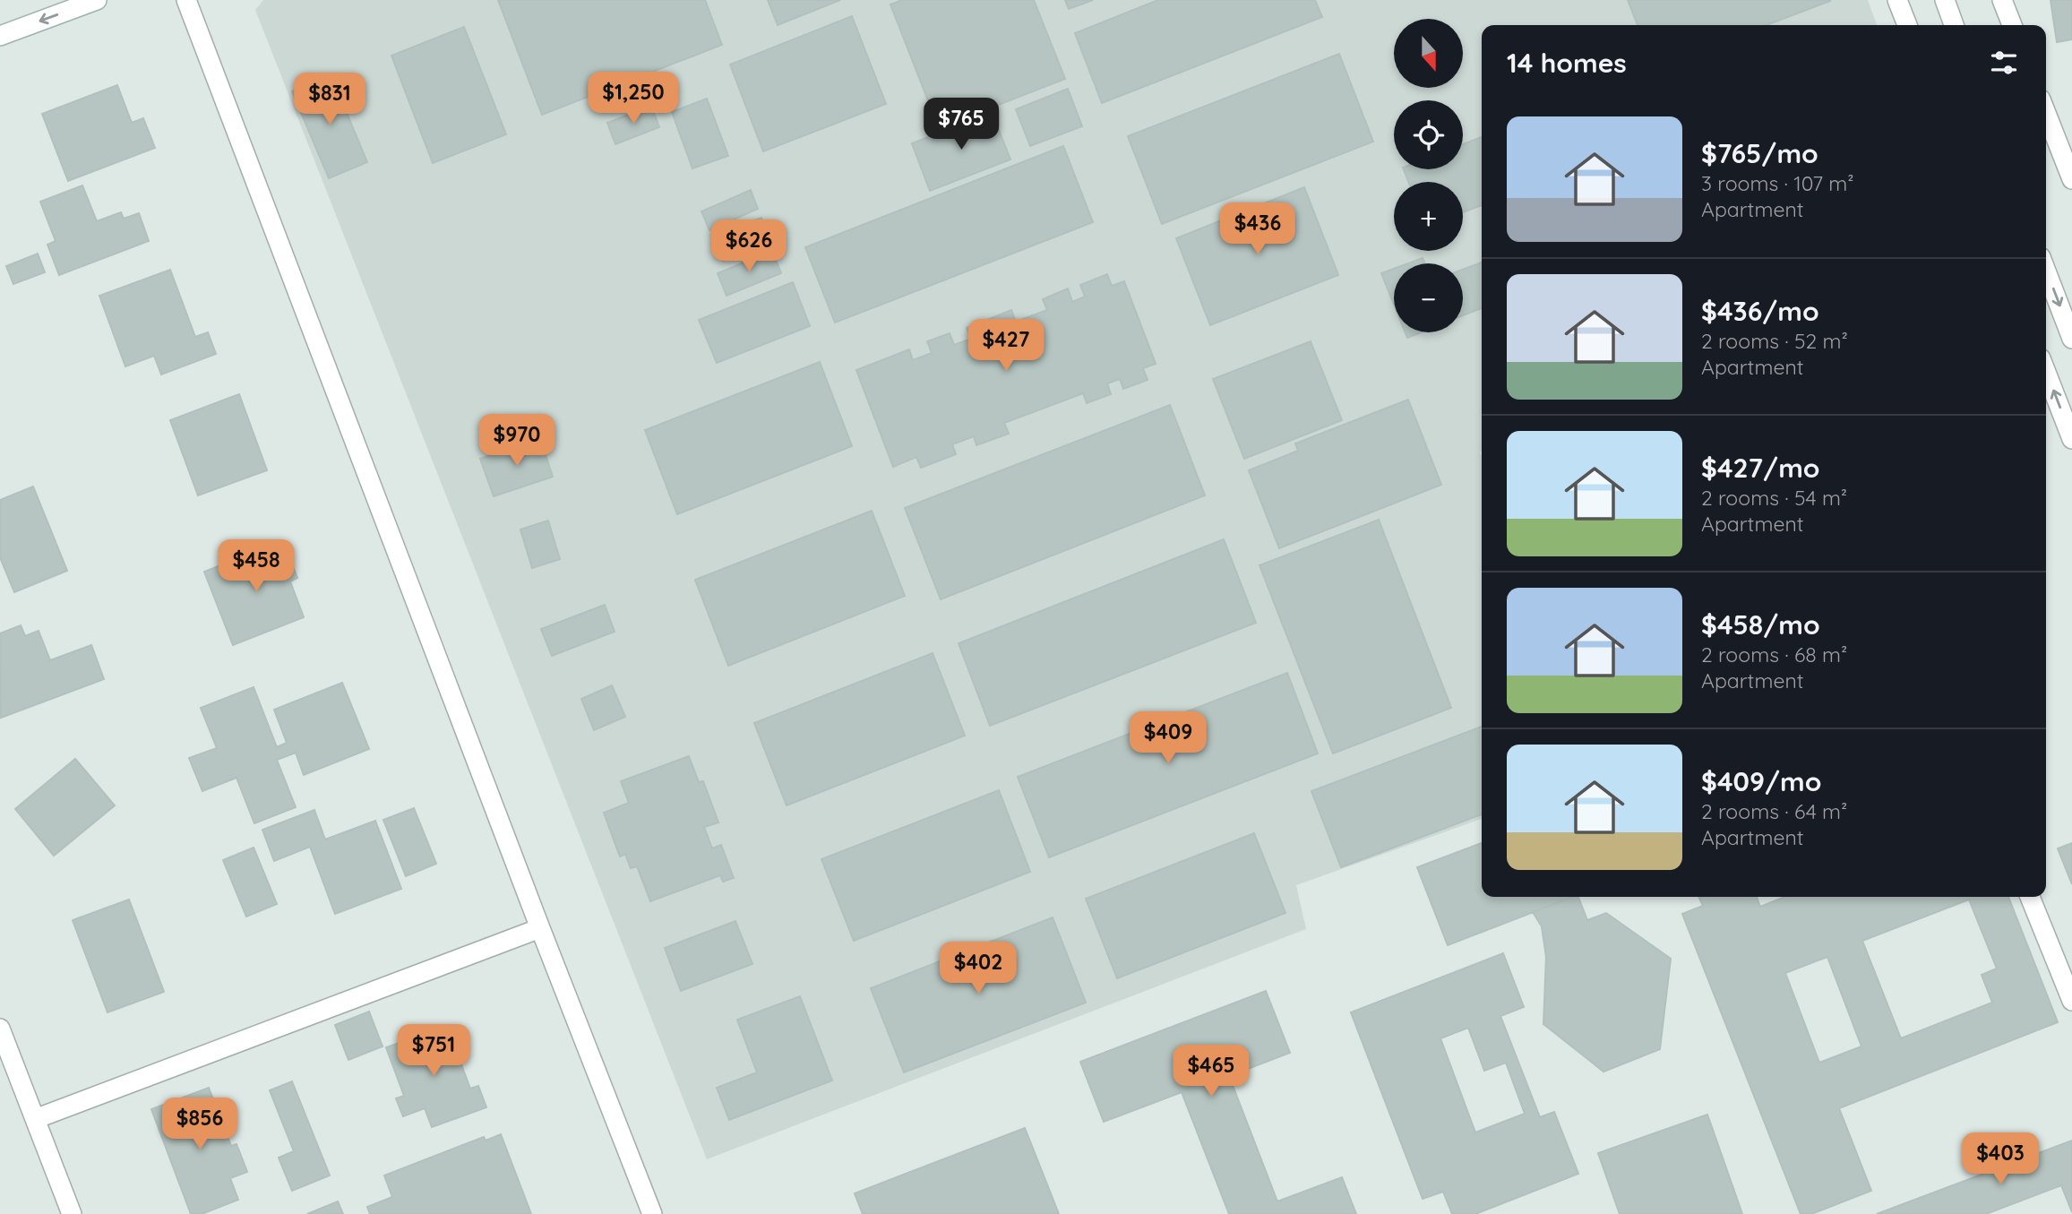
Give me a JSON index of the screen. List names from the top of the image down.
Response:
{
  "north": "bottom",
  "page": {
    "map_buttons": ["+", "−"],
    "heading": "14 homes",
    "price": [
      "$1,250",
      "$831",
      "$765",
      "$436",
      "$626",
      "$427",
      "$970",
      "$458",
      "$409",
      "$402",
      "$751",
      "$465",
      "$856",
      "$403"
    ],
    "list": [
      {
        "name": "$765/mo",
        "note": "3 rooms · 107 m² · Apartment"
      },
      {
        "name": "$436/mo",
        "note": "2 rooms · 52 m² · Apartment"
      },
      {
        "name": "$427/mo",
        "note": "2 rooms · 54 m² · Apartment"
      },
      {
        "name": "$458/mo",
        "note": "2 rooms · 68 m² · Apartment"
      },
      {
        "name": "$409/mo",
        "note": "2 rooms · 64 m² · Apartment"
      }
    ]
  }
}
